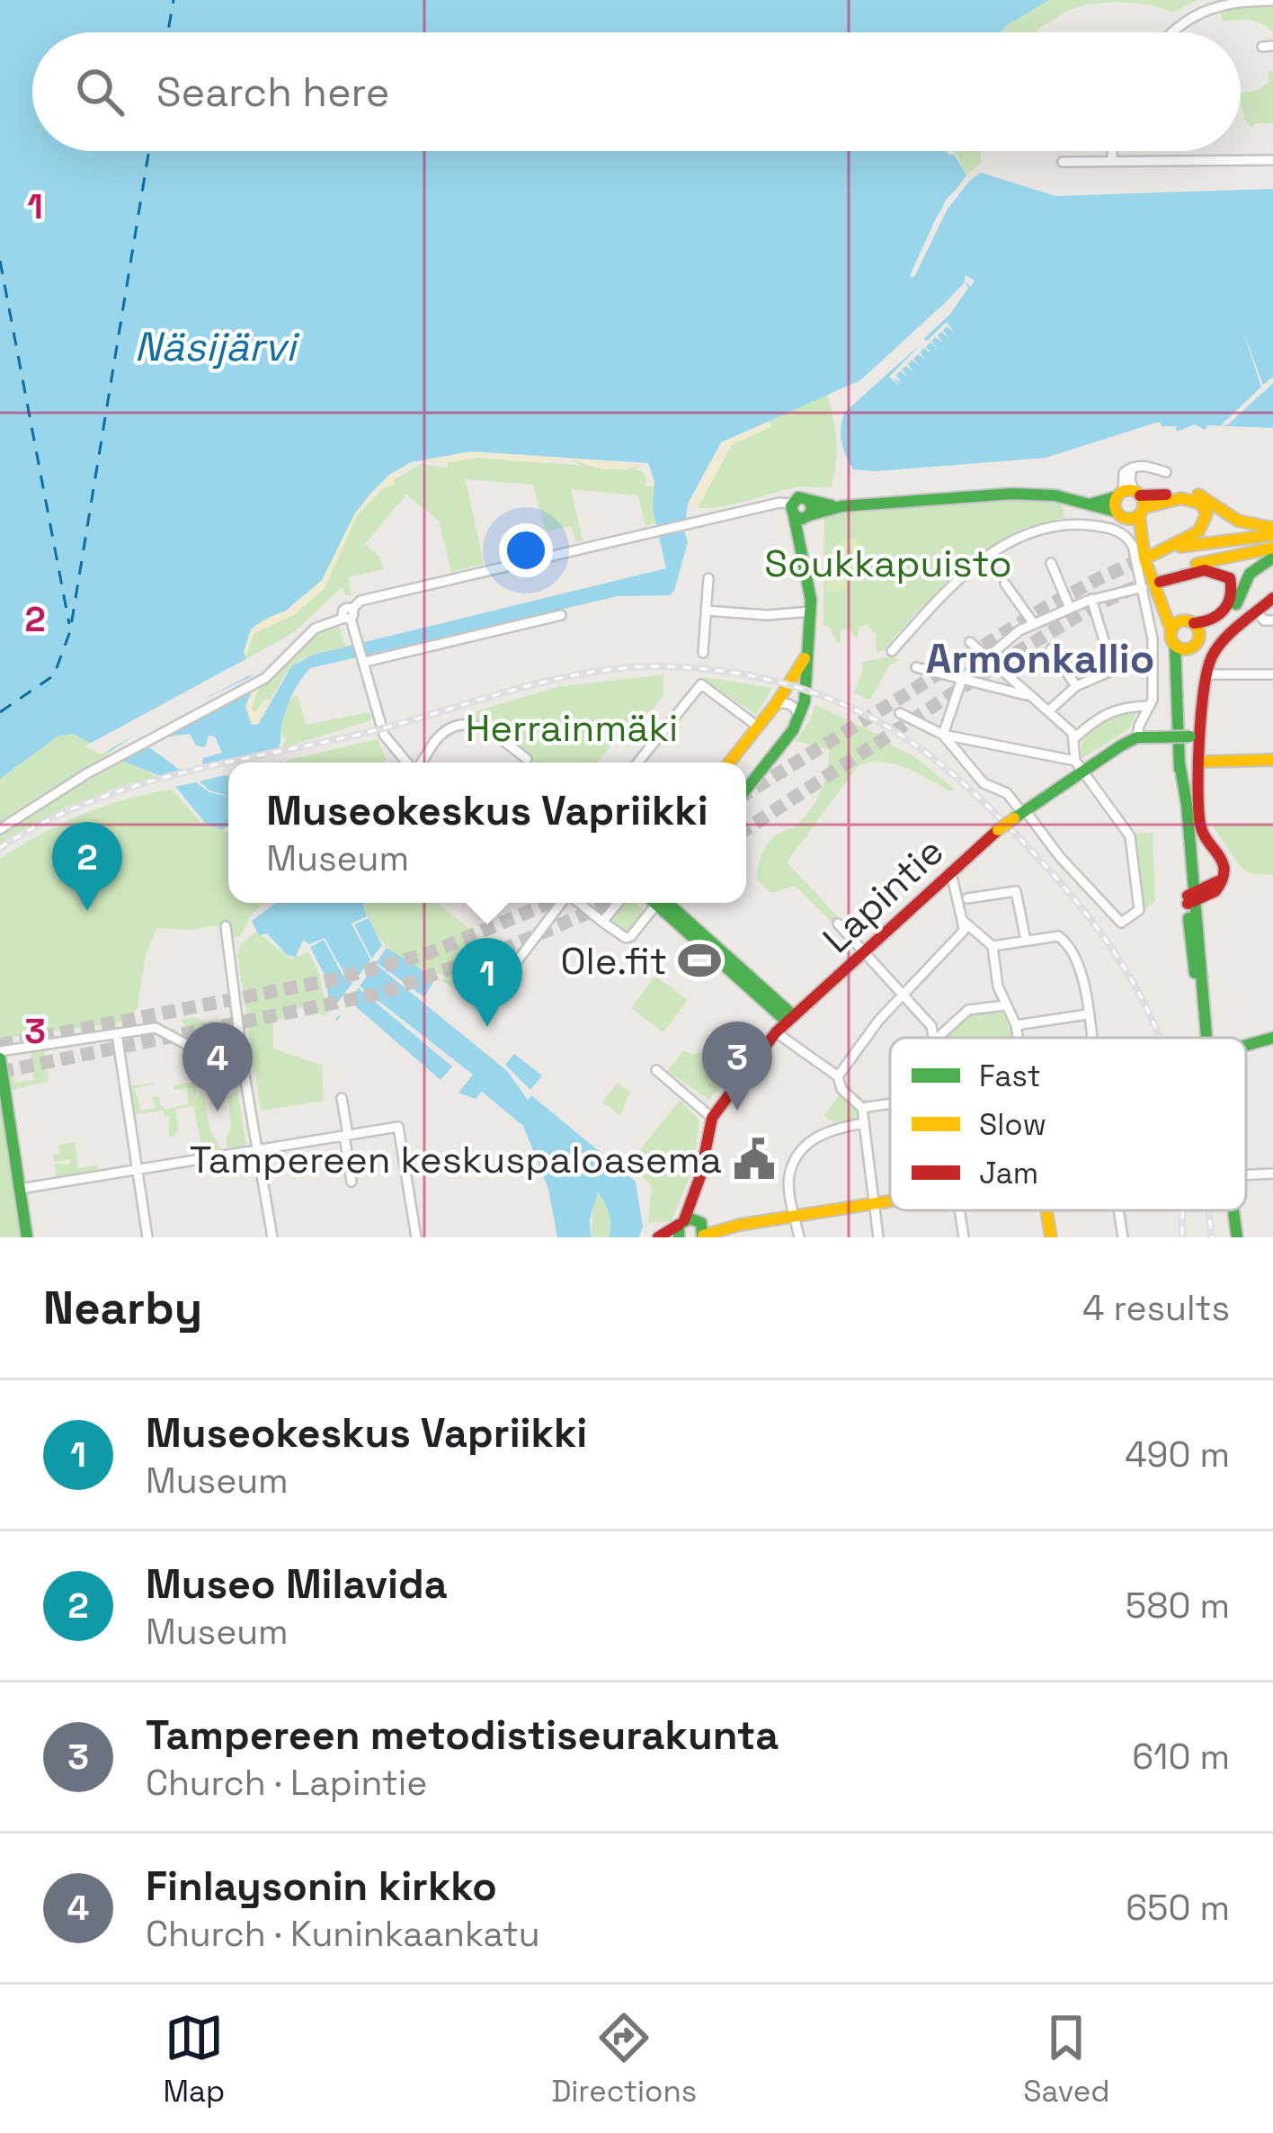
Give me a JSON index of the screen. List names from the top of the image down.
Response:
{
  "streets": {
    "main road": ["Lapintie"]
  },
  "districts": ["Armonkallio"],
  "water": ["Näsijärvi"],
  "parks": ["Soukkapuisto", "Herrainmäki"],
  "places": {
    "sports": ["Ole.fit"],
    "public building": ["Tampereen keskuspaloasema"]
  },
  "legend": ["Fast", "Slow", "Jam"],
  "page": {
    "search": "Search here",
    "popup": ["Museokeskus Vapriikki", "Museum"],
    "pins": [
      "2",
      "1",
      "3",
      "4"
    ],
    "heading": ["Nearby", "4 results"],
    "list": [
      {
        "mark": "1",
        "name": "Museokeskus Vapriikki",
        "note": "Museum",
        "value": "490 m"
      },
      {
        "mark": "2",
        "name": "Museo Milavida",
        "note": "Museum",
        "value": "580 m"
      },
      {
        "mark": "3",
        "name": "Tampereen metodistiseurakunta",
        "note": "Church · Lapintie",
        "value": "610 m"
      },
      {
        "mark": "4",
        "name": "Finlaysonin kirkko",
        "note": "Church · Kuninkaankatu",
        "value": "650 m"
      }
    ],
    "nav": ["Map", "Directions", "Saved"]
  },
  "grid": {
    "rows": ["1", "2", "3"]
  }
}
